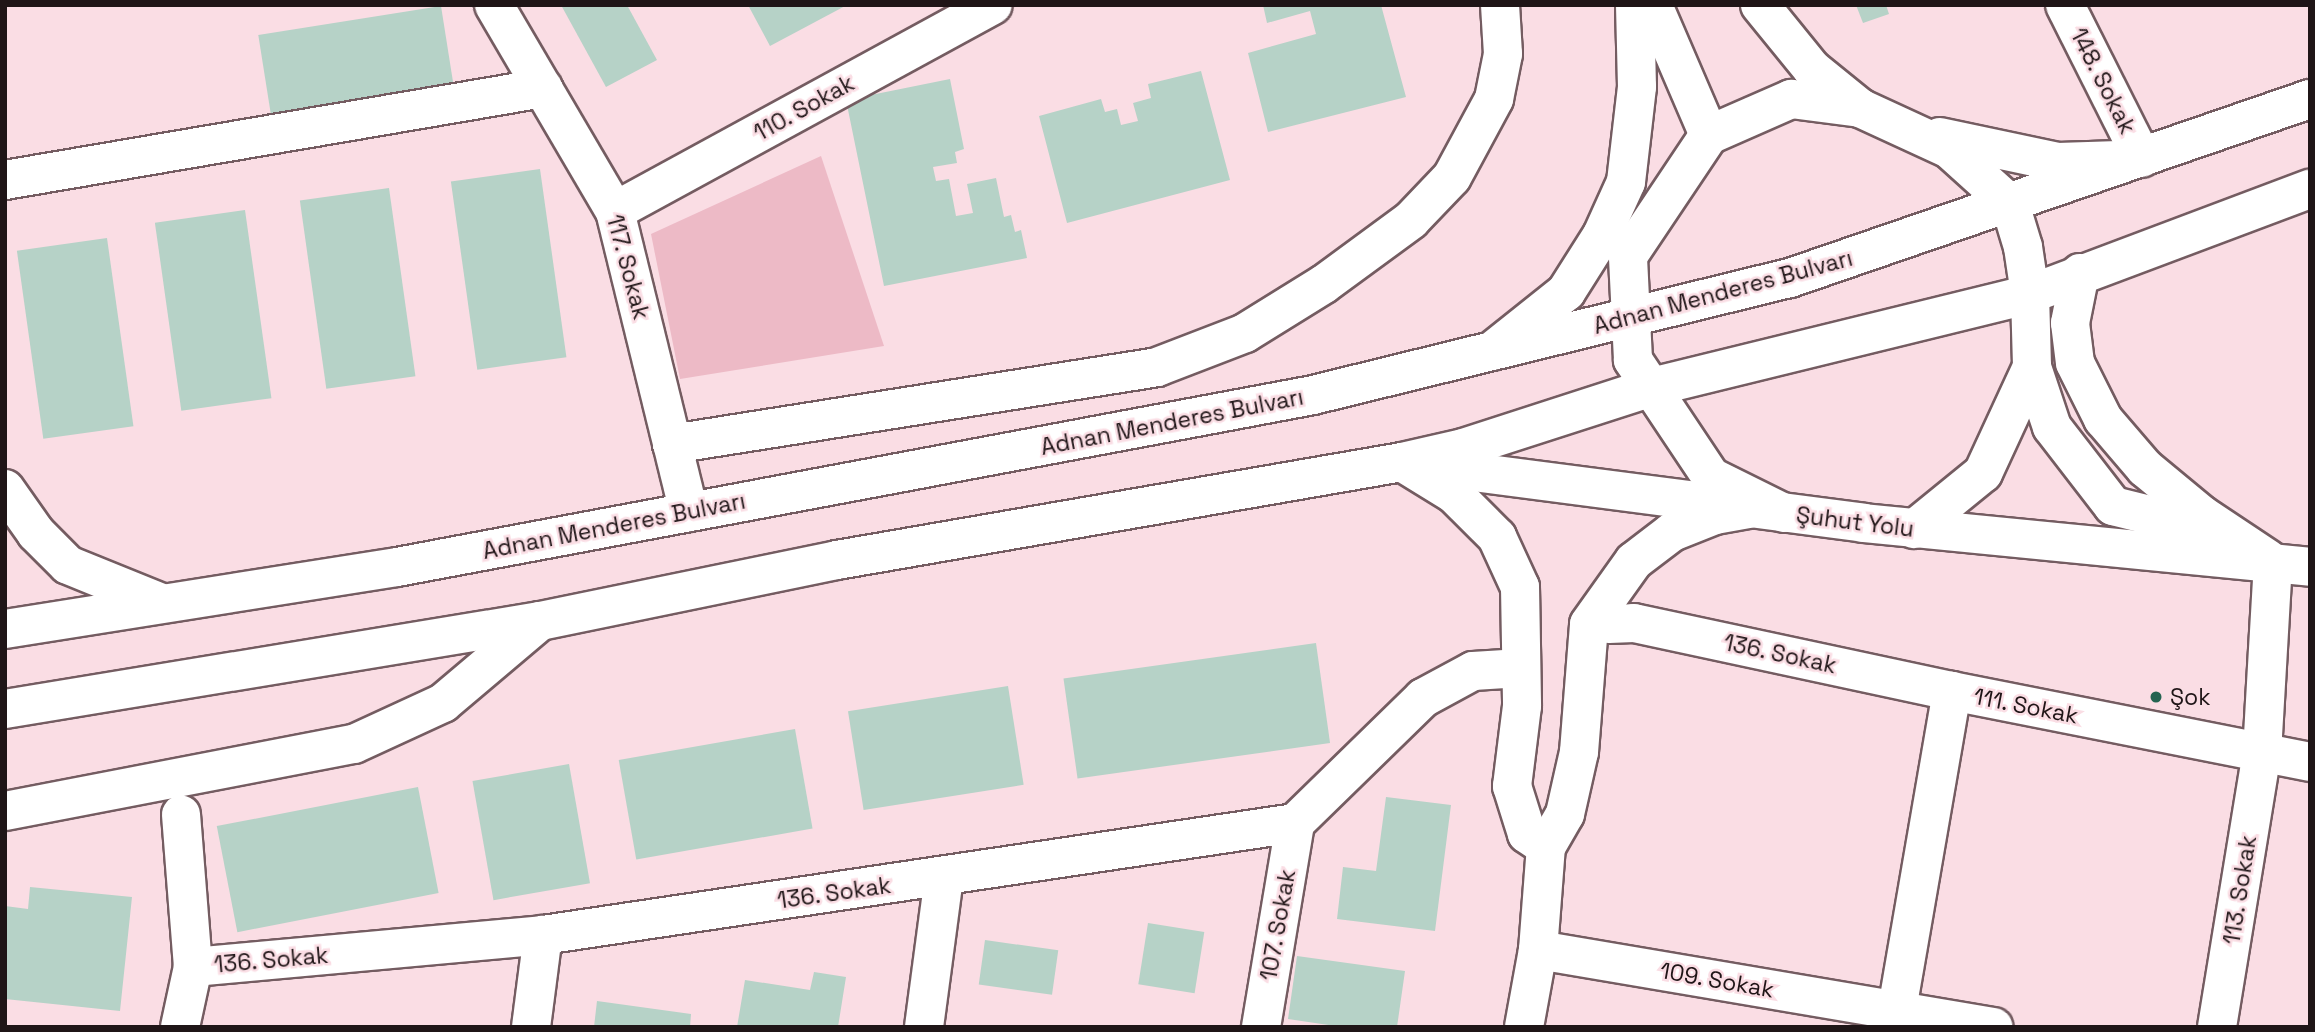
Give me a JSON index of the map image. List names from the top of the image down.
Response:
{
  "streets": {
    "main road": [
      "148. Sokak",
      "110. Sokak",
      "117. Sokak",
      "Adnan Menderes Bulvarı",
      "Şuhut Yolu",
      "136. Sokak",
      "111. Sokak",
      "113. Sokak",
      "107. Sokak",
      "109. Sokak"
    ]
  },
  "crossings": [
    ["148. Sokak", "Adnan Menderes Bulvarı"],
    ["110. Sokak", "117. Sokak"],
    ["117. Sokak", "Adnan Menderes Bulvarı"],
    ["Şuhut Yolu", "113. Sokak"],
    ["136. Sokak", "111. Sokak"],
    ["136. Sokak", "107. Sokak"],
    ["111. Sokak", "113. Sokak"],
    ["111. Sokak", "109. Sokak"]
  ],
  "places": ["Şok"]
}
